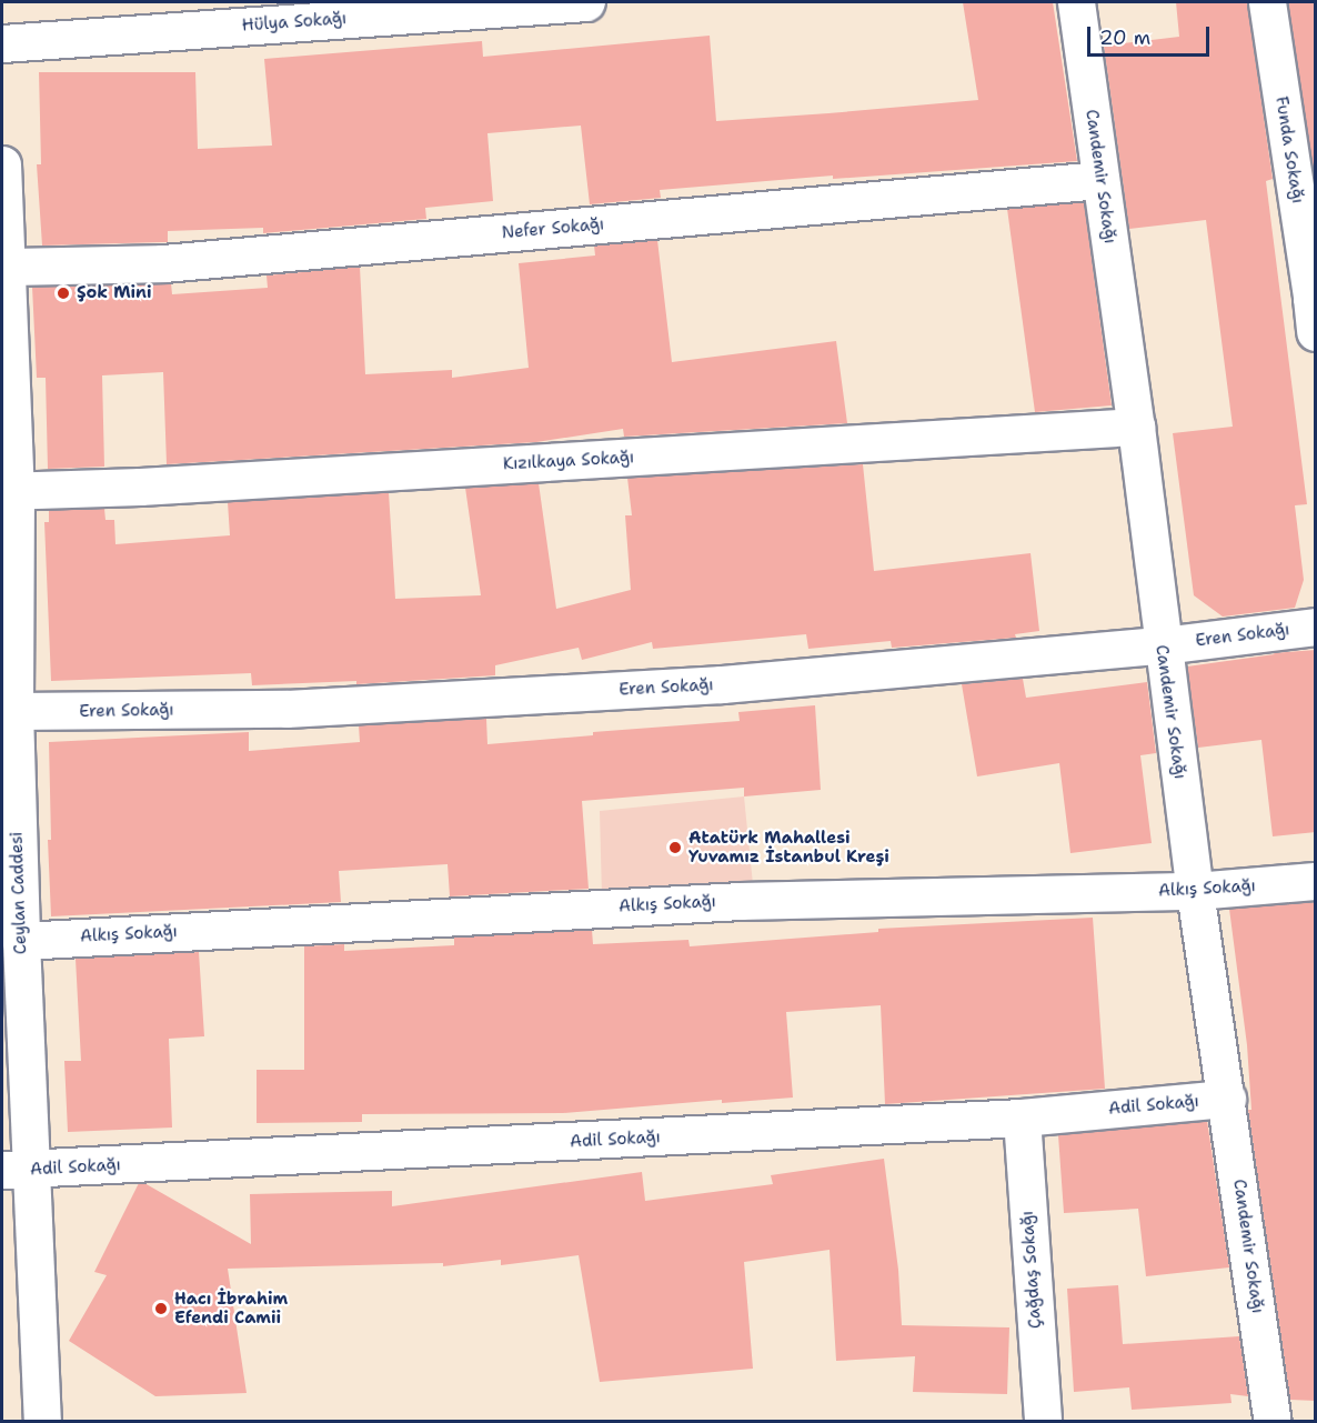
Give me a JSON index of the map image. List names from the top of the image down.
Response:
{
  "streets": {
    "street": [
      "Hülya Sokağı",
      "Funda Sokağı",
      "Candemir Sokağı",
      "Nefer Sokağı",
      "Kızılkaya Sokağı",
      "Eren Sokağı",
      "Alkış Sokağı",
      "Ceylan Caddesi",
      "Adil Sokağı",
      "Çağdaş Sokağı"
    ]
  },
  "crossings": [
    ["Candemir Sokağı", "Nefer Sokağı"],
    ["Candemir Sokağı", "Kızılkaya Sokağı"],
    ["Candemir Sokağı", "Eren Sokağı"],
    ["Candemir Sokağı", "Alkış Sokağı"],
    ["Candemir Sokağı", "Adil Sokağı"],
    ["Nefer Sokağı", "Ceylan Caddesi"],
    ["Kızılkaya Sokağı", "Ceylan Caddesi"],
    ["Eren Sokağı", "Ceylan Caddesi"],
    ["Alkış Sokağı", "Ceylan Caddesi"],
    ["Ceylan Caddesi", "Adil Sokağı"],
    ["Adil Sokağı", "Çağdaş Sokağı"]
  ],
  "places": ["Şok Mini", "Atatürk Mahallesi Yuvamız İstanbul Kreşi", "Hacı İbrahim Efendi Camii"],
  "scale_bar": "20 m"
}
